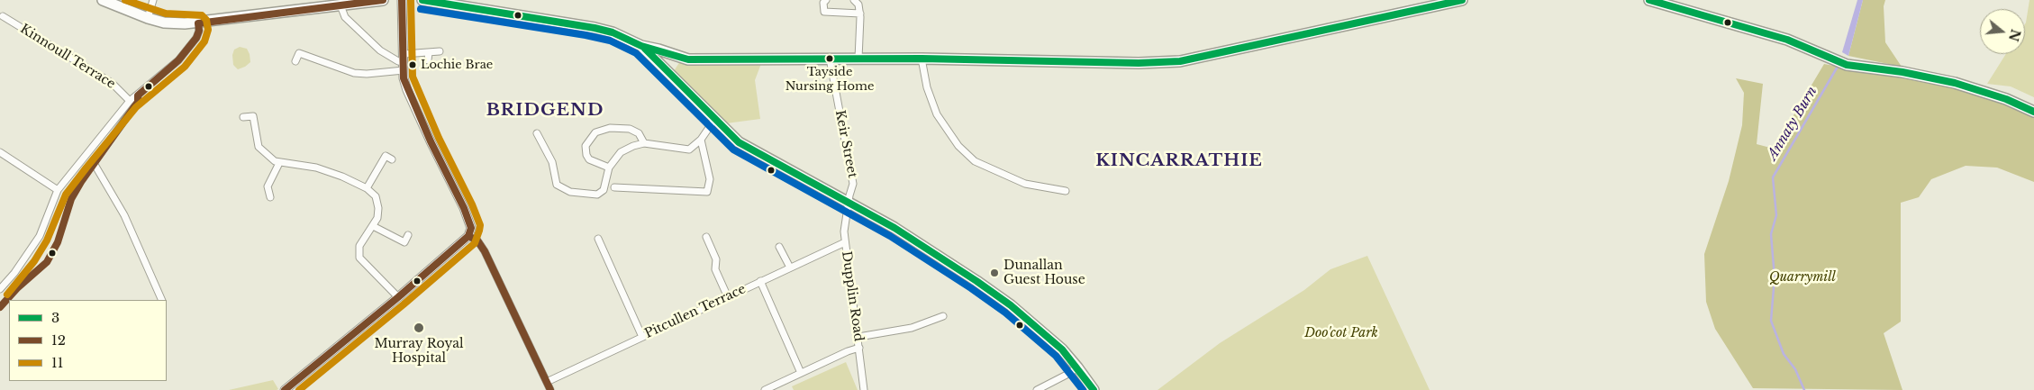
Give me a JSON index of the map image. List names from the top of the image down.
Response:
{
  "streets": {
    "street": [
      "Kinnoull Terrace",
      "Keir Street",
      "Dupplin Road",
      "Pitcullen Terrace"
    ]
  },
  "crossings": [
    ["Keir Street", "Dupplin Road"],
    ["Dupplin Road", "Pitcullen Terrace"]
  ],
  "districts": ["BRIDGEND", "KINCARRATHIE"],
  "water": ["Annaty Burn"],
  "parks": ["Quarrymill", "Doo'cot Park"],
  "places": [
    "Tayside Nursing Home",
    "Lochie Brae",
    "Dunallan Guest House",
    "Murray Royal Hospital"
  ],
  "lines": ["transit line 3", "transit line 12", "transit line 11"],
  "legend": ["3", "12", "11"],
  "north": "right"
}
